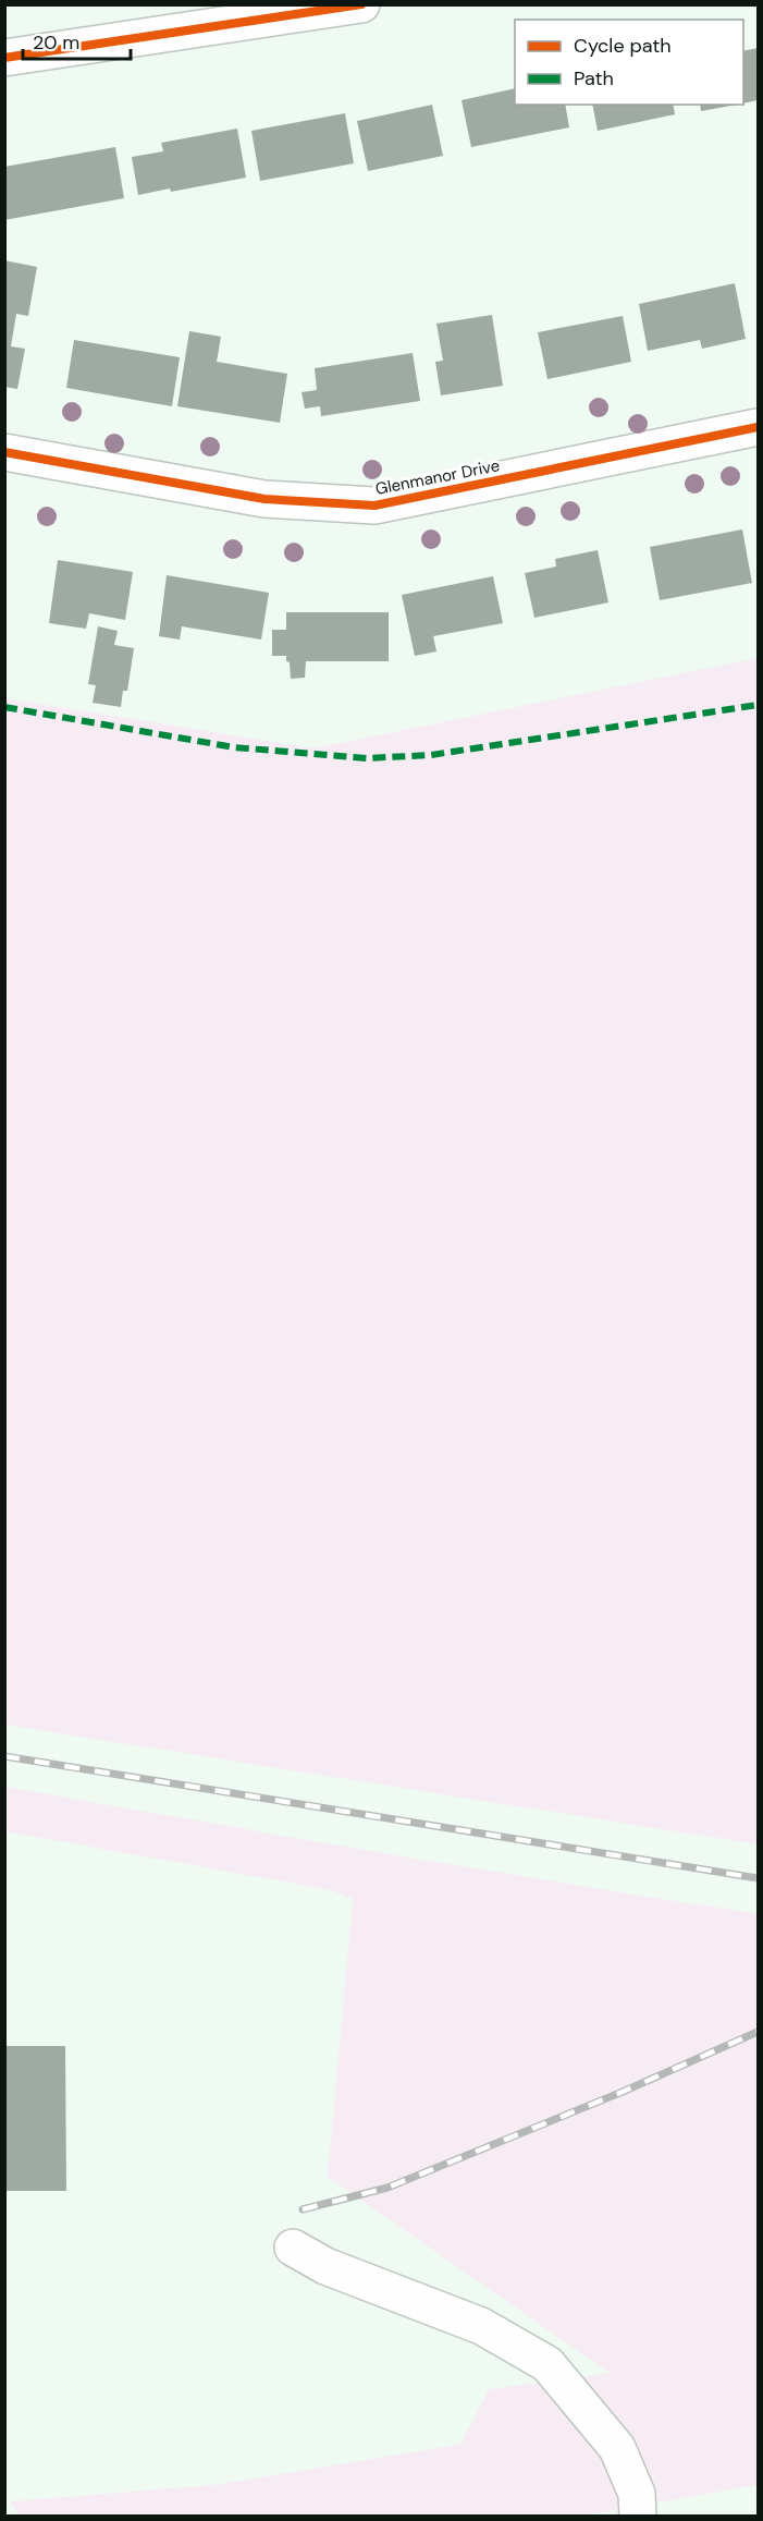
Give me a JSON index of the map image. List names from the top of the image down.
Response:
{
  "streets": {
    "street": ["Glenmanor Drive"]
  },
  "legend": ["Cycle path", "Path"],
  "scale_bar": "20 m"
}
